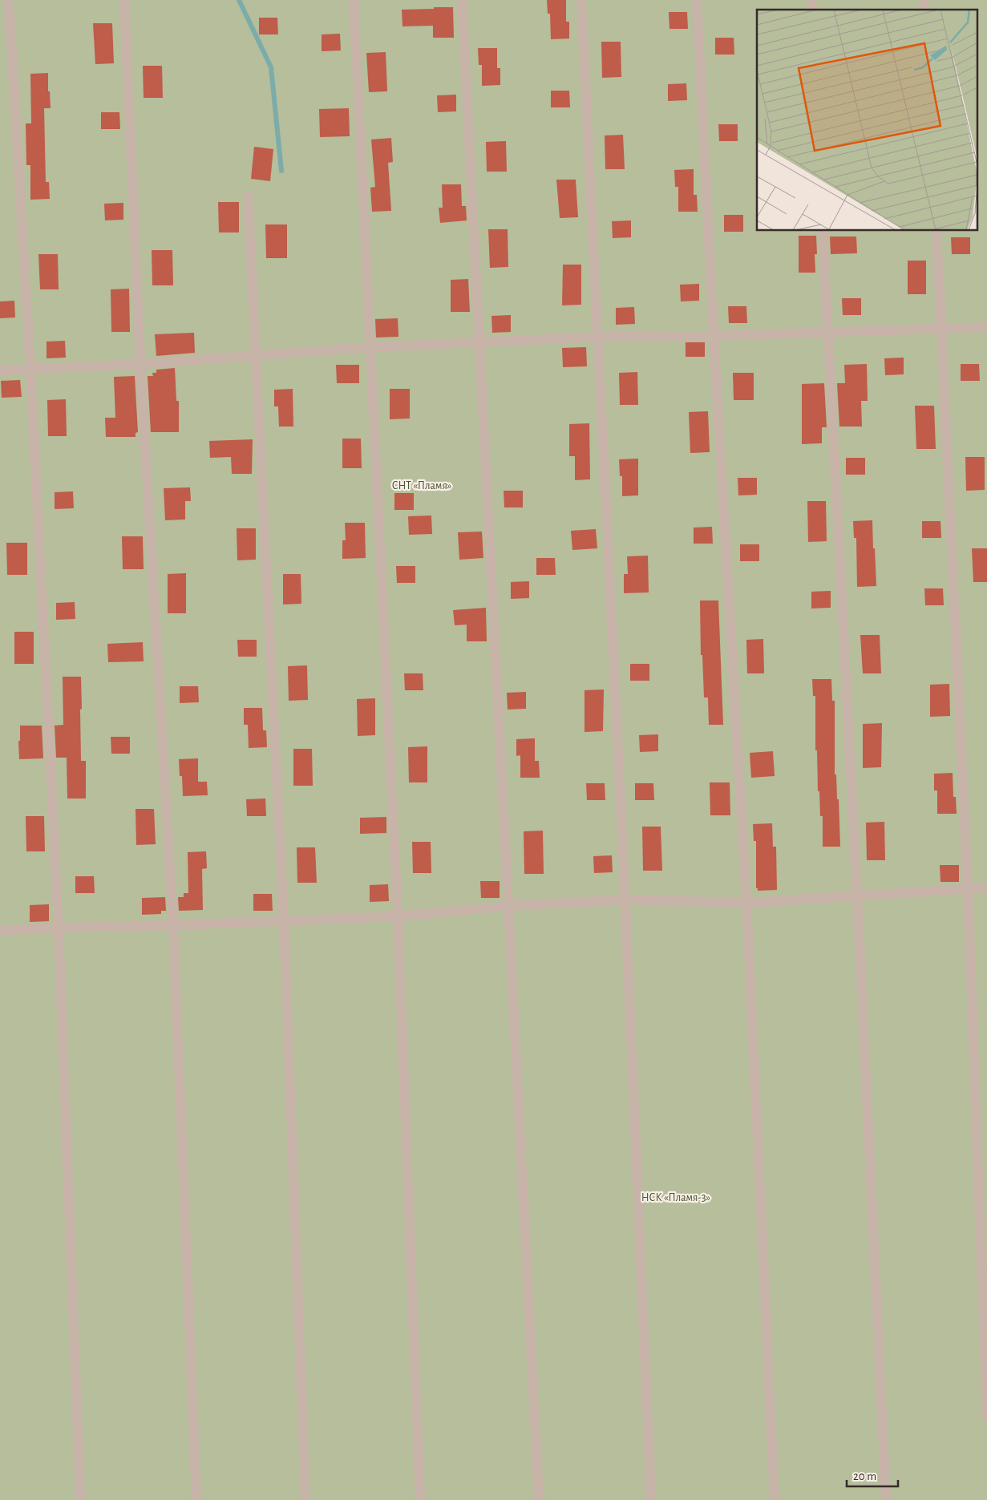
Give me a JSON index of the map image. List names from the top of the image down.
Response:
{
  "parks": ["СНТ «Пламя»", "НСК «Пламя-3»"],
  "scale_bar": "20 m"
}
